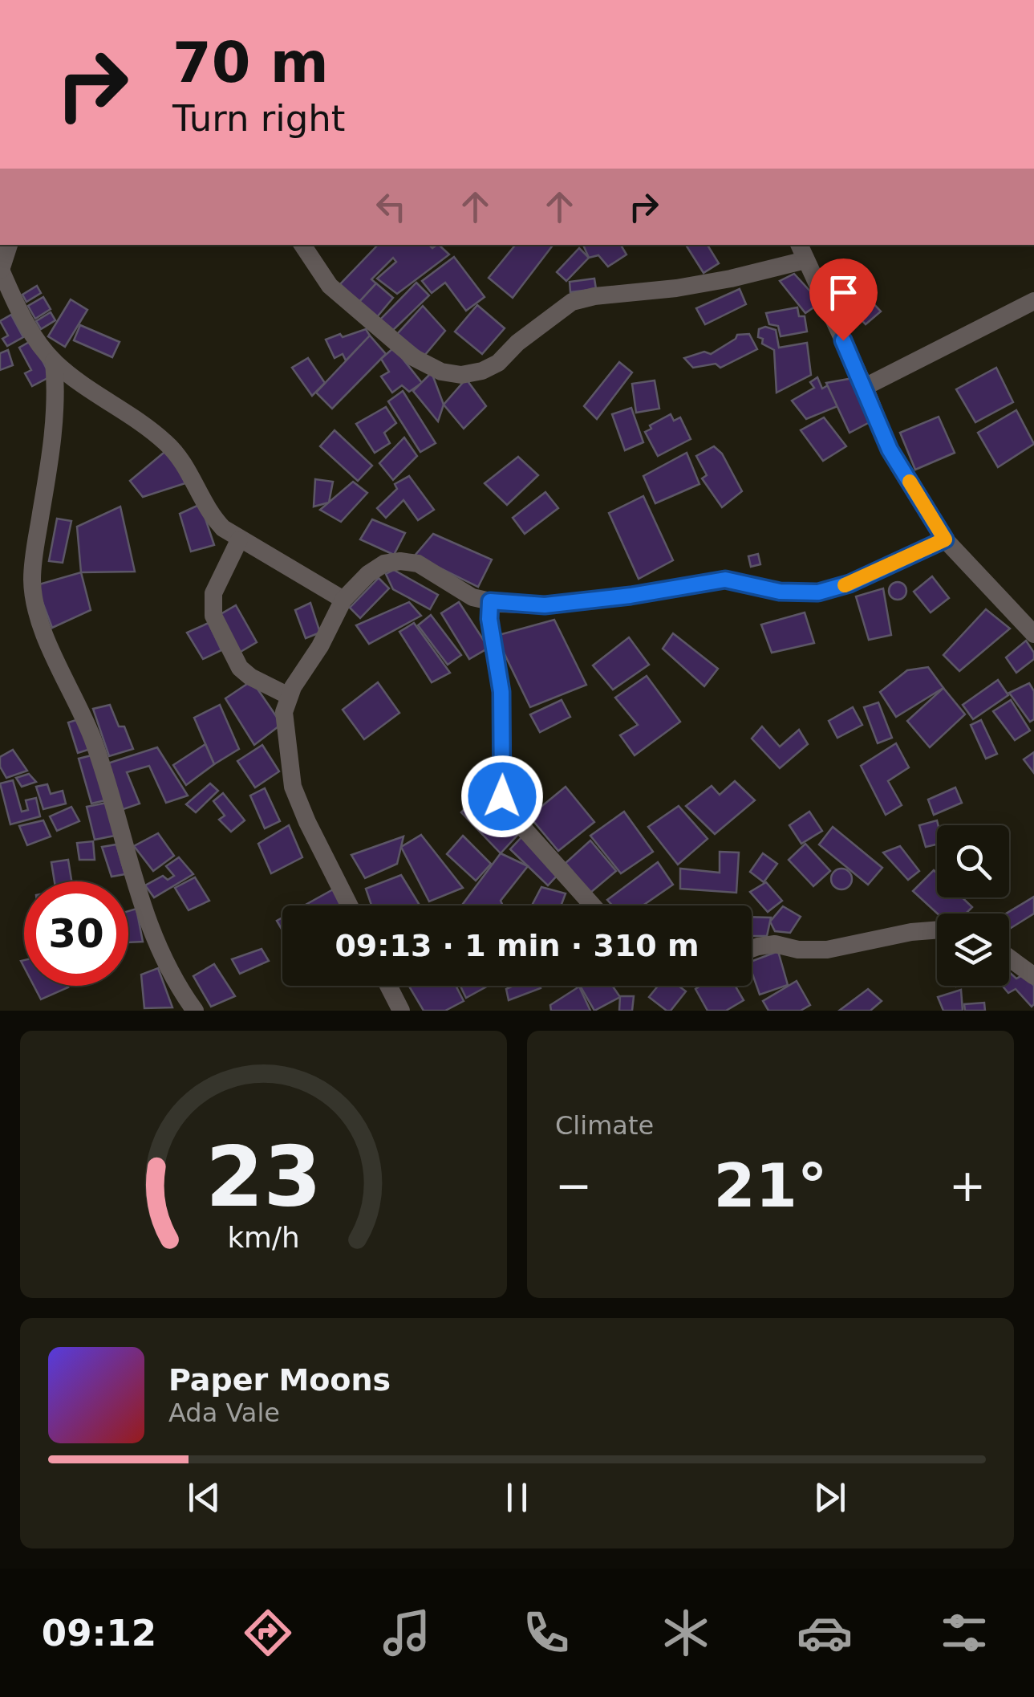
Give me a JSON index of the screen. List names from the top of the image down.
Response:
{
  "page": {
    "turn": ["70 m", "Turn right"],
    "limit": "30",
    "trip": "09:13 · 1 min · 310 m",
    "tile": "Climate",
    "heat": ["−", "21°", "+"],
    "song": ["Paper Moons", "Ada Vale"],
    "tabs": "09:12",
    "gauge": ["23", "km/h"]
  }
}
